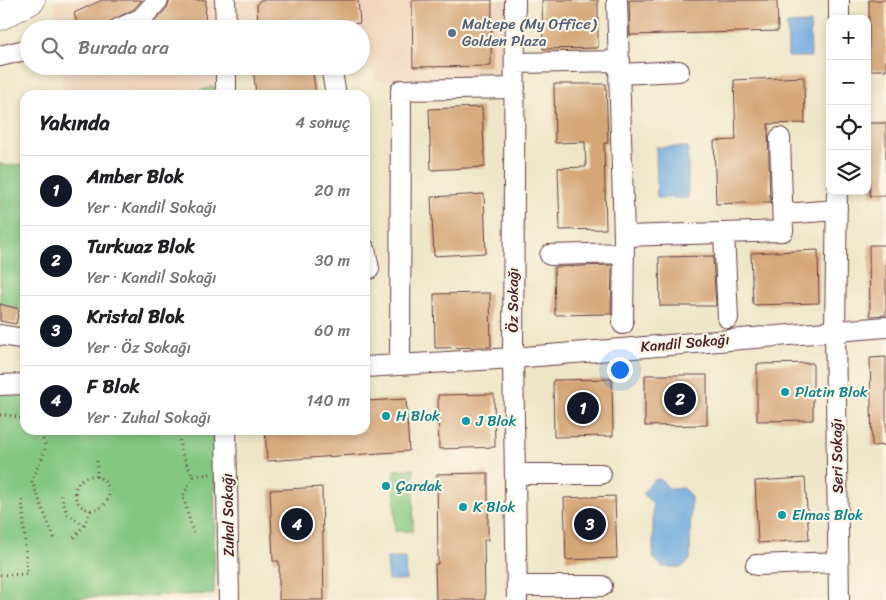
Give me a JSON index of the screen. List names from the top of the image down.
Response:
{
  "streets": {
    "street": [
      "Öz Sokağı",
      "Kandil Sokağı",
      "Seri Sokağı",
      "Zuhal Sokağı"
    ]
  },
  "crossings": [
    ["Öz Sokağı", "Kandil Sokağı"],
    ["Kandil Sokağı", "Seri Sokağı"]
  ],
  "places": [
    "Maltepe (My Office) Golden Plaza",
    "Platin Blok",
    "H Blok",
    "J Blok",
    "Çardak",
    "K Blok",
    "Elmas Blok"
  ],
  "page": {
    "map_buttons": ["+", "−"],
    "search": "Burada ara",
    "heading": ["Yakında", "4 sonuç"],
    "list": [
      {
        "mark": "1",
        "name": "Amber Blok",
        "note": "Yer · Kandil Sokağı",
        "value": "20 m"
      },
      {
        "mark": "2",
        "name": "Turkuaz Blok",
        "note": "Yer · Kandil Sokağı",
        "value": "30 m"
      },
      {
        "mark": "3",
        "name": "Kristal Blok",
        "note": "Yer · Öz Sokağı",
        "value": "60 m"
      },
      {
        "mark": "4",
        "name": "F Blok",
        "note": "Yer · Zuhal Sokağı",
        "value": "140 m"
      }
    ],
    "pins": [
      "2",
      "1",
      "3",
      "4"
    ]
  }
}
